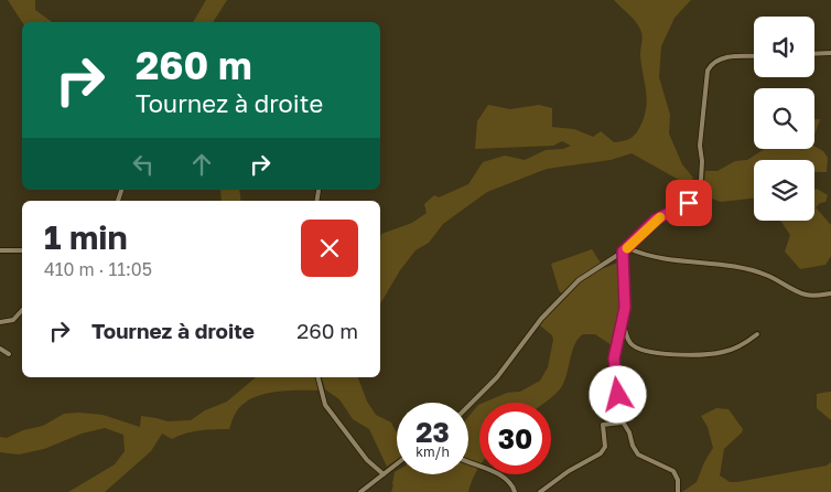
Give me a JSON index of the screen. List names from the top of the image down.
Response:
{
  "page": {
    "turn": ["260 m", "Tournez à droite"],
    "heading": ["1 min", "410 m · 11:05"],
    "list": [
      {
        "name": "Tournez à droite",
        "value": "260 m"
      }
    ],
    "speed": "23 km/h",
    "limit": "30"
  }
}
